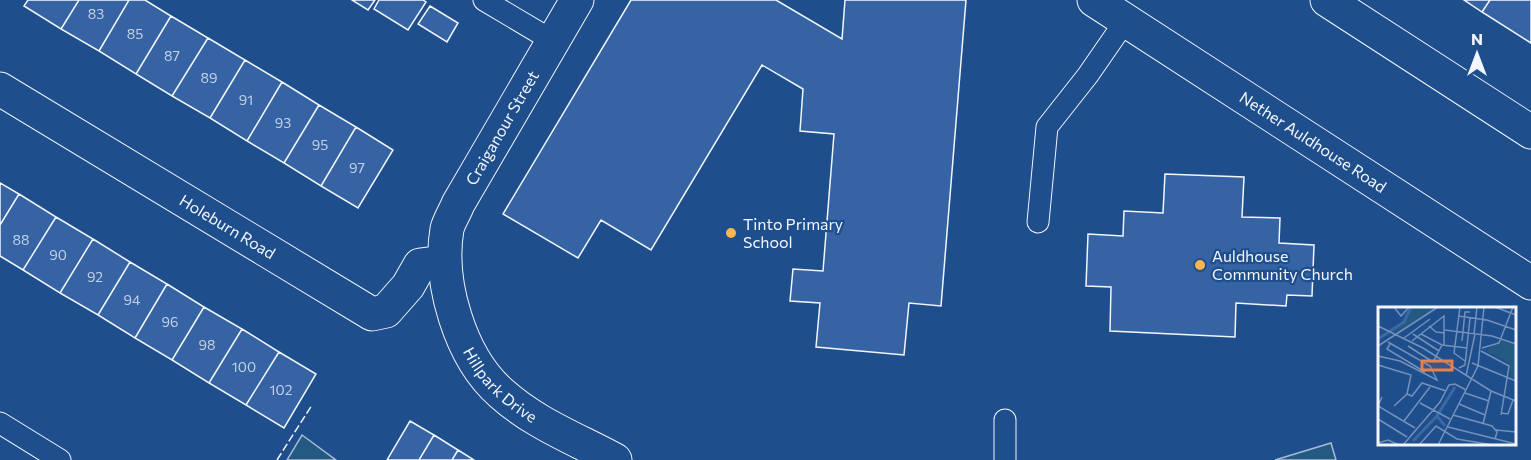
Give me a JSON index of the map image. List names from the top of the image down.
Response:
{
  "streets": {
    "street": [
      "Craiganour Street",
      "Nether Auldhouse Road",
      "Holeburn Road",
      "Hillpark Drive"
    ]
  },
  "crossings": [
    ["Craiganour Street", "Holeburn Road"],
    ["Craiganour Street", "Hillpark Drive"],
    ["Holeburn Road", "Hillpark Drive"]
  ],
  "places": ["Tinto Primary School", "Auldhouse Community Church"],
  "house_numbers": [
    "83",
    "85",
    "87",
    "89",
    "91",
    "93",
    "95",
    "97",
    "88",
    "90",
    "92",
    "94",
    "96",
    "98",
    "100",
    "102"
  ],
  "north": "top"
}
